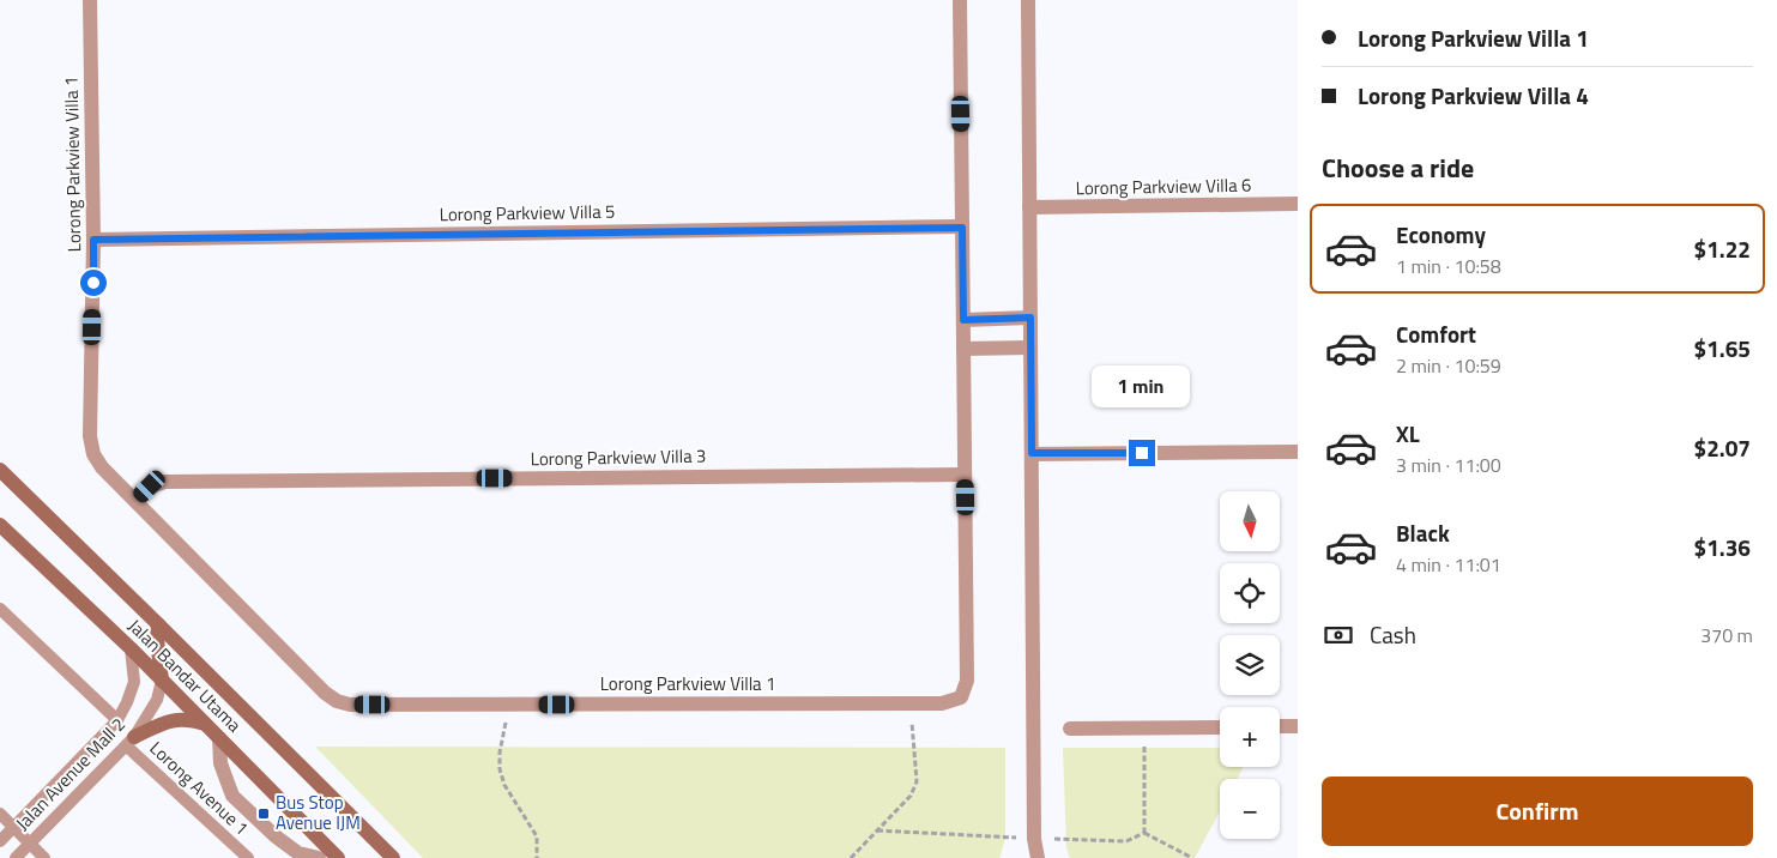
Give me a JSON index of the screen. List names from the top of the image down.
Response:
{
  "streets": {
    "street": [
      "Lorong Parkview Villa 1",
      "Lorong Parkview Villa 6",
      "Lorong Parkview Villa 5",
      "Lorong Parkview Villa 3",
      "Jalan Bandar Utama"
    ],
    "lane": ["Jalan Avenue Mall 2", "Lorong Avenue 1"]
  },
  "crossings": [
    ["Lorong Parkview Villa 1", "Lorong Parkview Villa 5"],
    ["Lorong Parkview Villa 1", "Lorong Parkview Villa 3"],
    ["Jalan Bandar Utama", "Jalan Avenue Mall 2"],
    ["Jalan Avenue Mall 2", "Lorong Avenue 1"]
  ],
  "places": {
    "transit": ["Bus Stop Avenue IJM"]
  },
  "north": "bottom",
  "page": {
    "banner": ["Lorong Parkview Villa 1", "Lorong Parkview Villa 4"],
    "heading": "Choose a ride",
    "list": [
      {
        "name": "Economy",
        "note": "1 min · 10:58",
        "value": "$1.22"
      },
      {
        "name": "Comfort",
        "note": "2 min · 10:59",
        "value": "$1.65"
      },
      {
        "name": "XL",
        "note": "3 min · 11:00",
        "value": "$2.07"
      },
      {
        "name": "Black",
        "note": "4 min · 11:01",
        "value": "$1.36"
      }
    ],
    "bubble": "1 min",
    "map_buttons": ["+", "−"],
    "pay": ["Cash", "370 m"],
    "buttons": "Confirm"
  }
}
